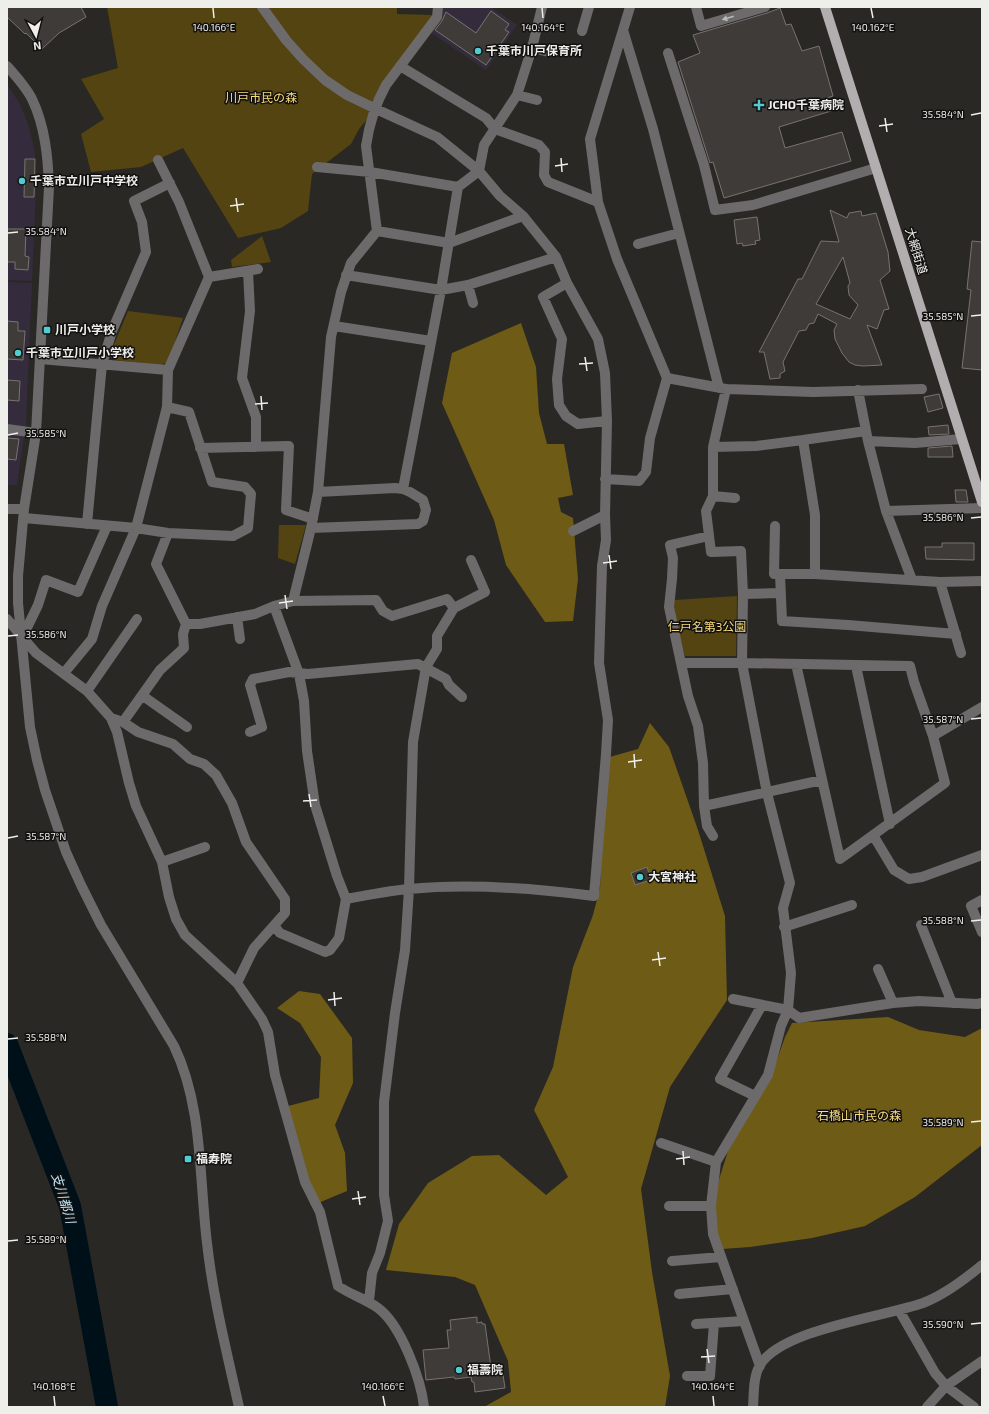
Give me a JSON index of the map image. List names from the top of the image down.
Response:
{
  "streets": {
    "main road": ["大網街道"]
  },
  "water": ["支川都川"],
  "parks": ["川戸市民の森", "仁戸名第3公園", "石橋山市民の森"],
  "places": {
    "other": [
      "千葉市川戸保育所",
      "千葉市立川戸中学校",
      "千葉市立川戸小学校",
      "大宮神社",
      "福壽院"
    ],
    "health": ["JCHO千葉病院"],
    "transit": ["川戸小学校", "福寿院"]
  },
  "north": "bottom",
  "coordinates": [
    "140.166°E",
    "140.164°E",
    "140.162°E",
    "35.584°N",
    "35.585°N",
    "35.586°N",
    "35.587°N",
    "35.588°N",
    "35.589°N",
    "35.590°N",
    "140.168°E"
  ]
}
